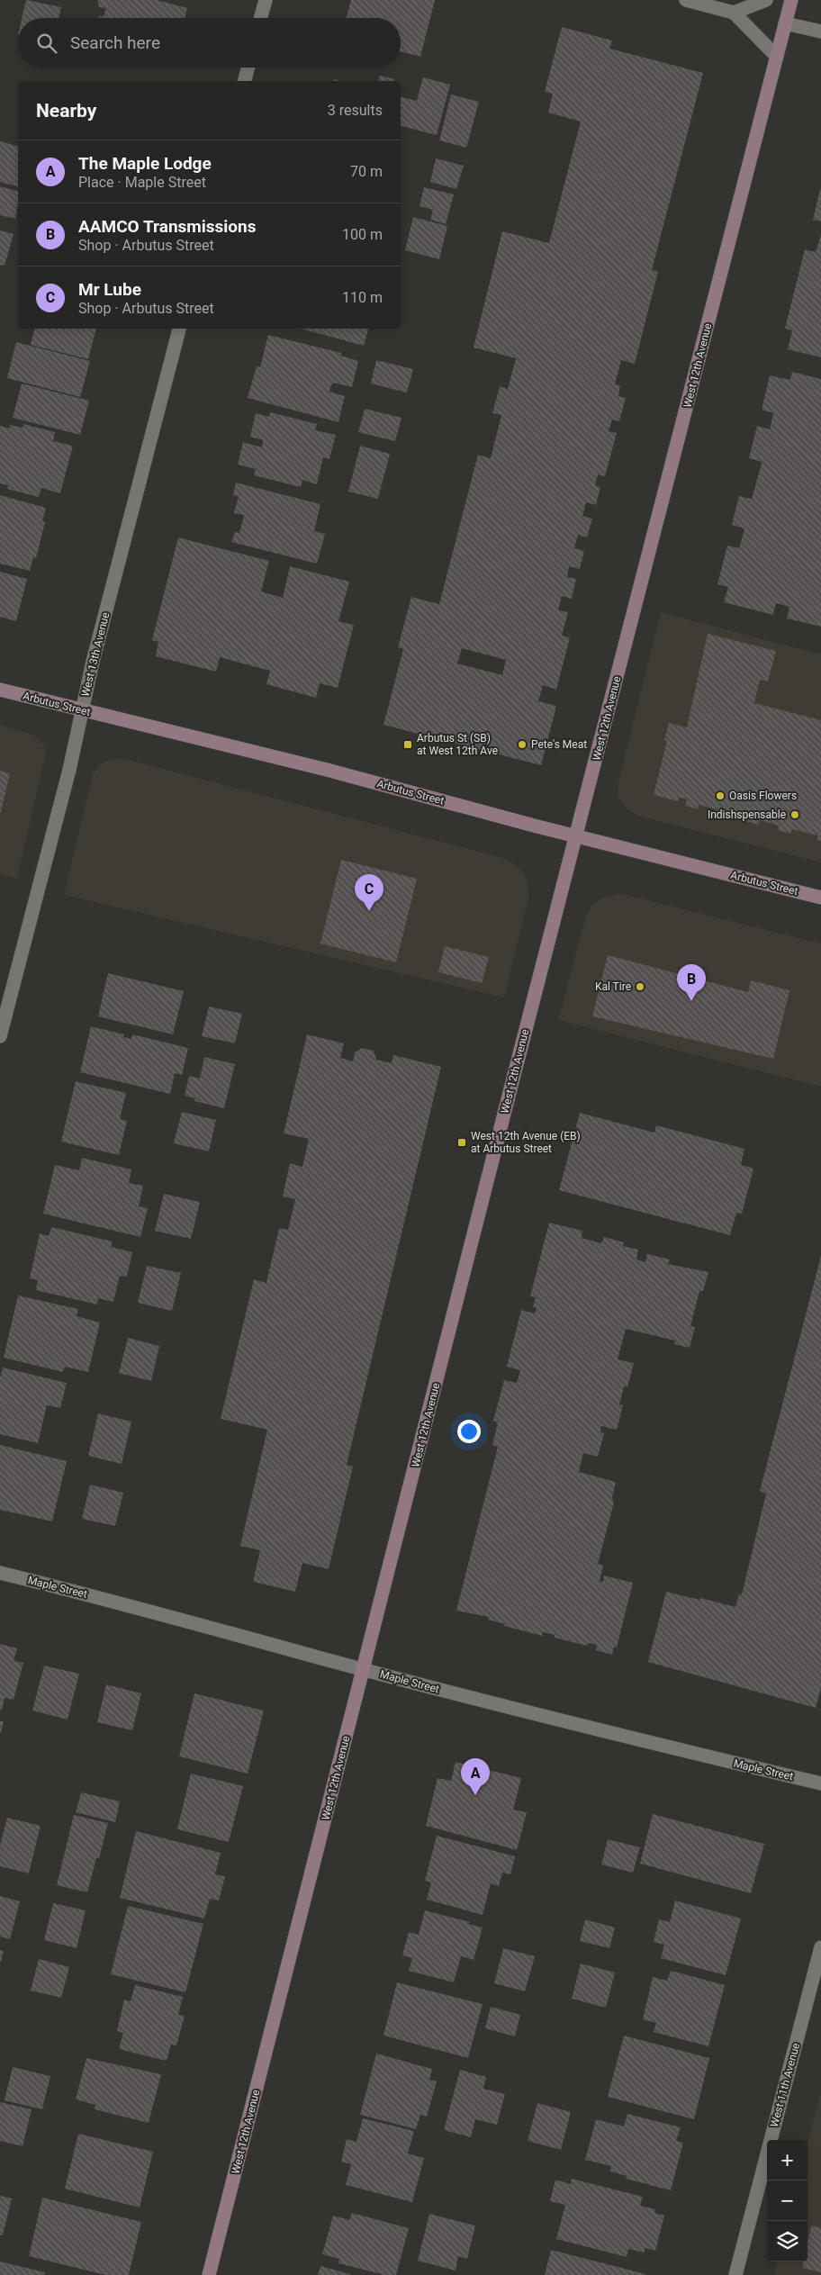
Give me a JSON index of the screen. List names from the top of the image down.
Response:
{
  "streets": {
    "street": [
      "West 12th Avenue",
      "West 13th Avenue",
      "Arbutus Street",
      "Maple Street",
      "West 11th Avenue"
    ]
  },
  "crossings": [
    ["West 12th Avenue", "Arbutus Street"],
    ["West 12th Avenue", "Maple Street"],
    ["West 13th Avenue", "Arbutus Street"]
  ],
  "places": {
    "transit": ["Arbutus St (SB) at West 12th Ave", "West 12th Avenue (EB) at Arbutus Street"],
    "other": [
      "Pete's Meat",
      "Oasis Flowers",
      "Indishspensable",
      "Kal Tire"
    ]
  },
  "page": {
    "search": "Search here",
    "heading": ["Nearby", "3 results"],
    "list": [
      {
        "mark": "A",
        "name": "The Maple Lodge",
        "note": "Place · Maple Street",
        "value": "70 m"
      },
      {
        "mark": "B",
        "name": "AAMCO Transmissions",
        "note": "Shop · Arbutus Street",
        "value": "100 m"
      },
      {
        "mark": "C",
        "name": "Mr Lube",
        "note": "Shop · Arbutus Street",
        "value": "110 m"
      }
    ],
    "pins": ["C", "B", "A"],
    "map_buttons": ["+", "−"]
  }
}
